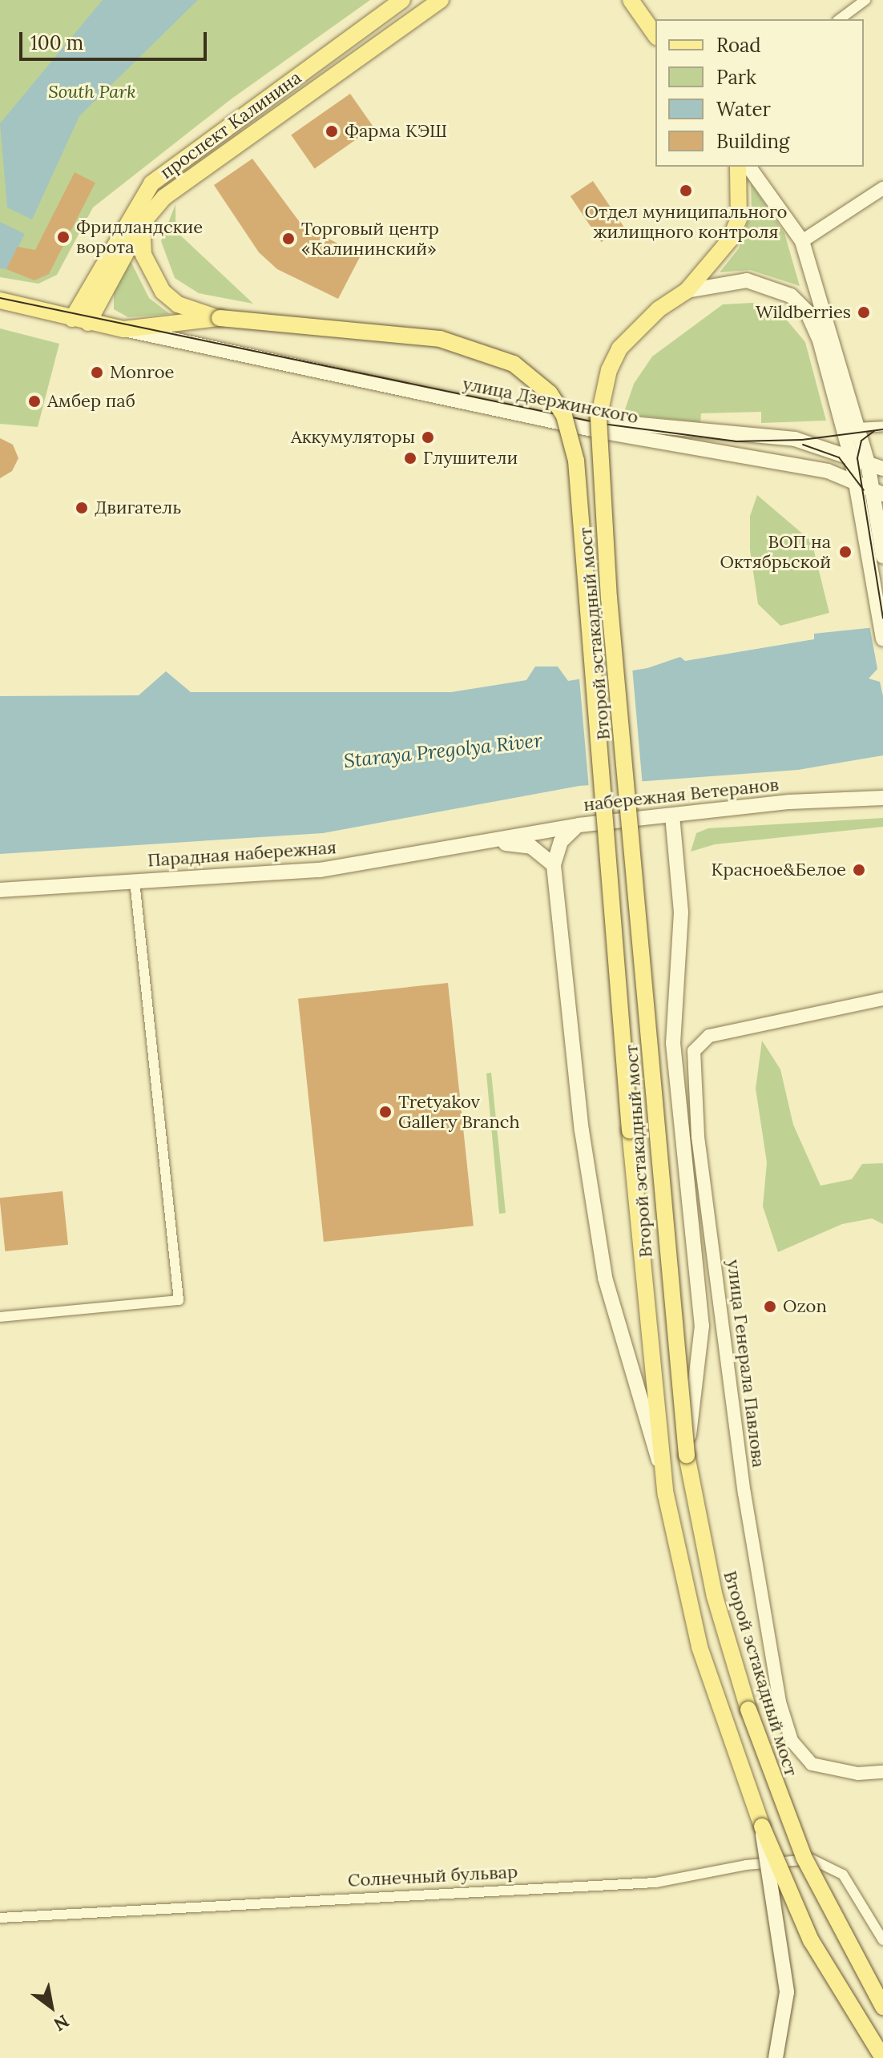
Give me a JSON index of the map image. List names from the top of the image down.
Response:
{
  "streets": {
    "main road": [
      "проспект Калинина",
      "улица Дзержинского",
      "Второй эстакадный мост",
      "набережная Ветеранов",
      "Парадная набережная"
    ],
    "street": ["улица Генерала Павлова", "Солнечный бульвар"]
  },
  "crossings": [
    ["проспект Калинина", "улица Дзержинского"],
    ["улица Дзержинского", "Второй эстакадный мост"],
    ["набережная Ветеранов", "Парадная набережная"]
  ],
  "water": ["Staraya Pregolya River"],
  "parks": ["South Park"],
  "places": [
    "Фарма КЭШ",
    "Отдел муниципального жилищного контроля",
    "Фридландские ворота",
    "Торговый центр «Калининский»",
    "Wildberries",
    "Monroe",
    "Амбер паб",
    "Аккумуляторы",
    "Глушители",
    "Двигатель",
    "ВОП на Октябрьской",
    "Красное&Белое",
    "Tretyakov Gallery Branch",
    "Ozon"
  ],
  "legend": [
    "Road",
    "Park",
    "Water",
    "Building"
  ],
  "scale_bar": "100 m",
  "north": "bottom right"
}
